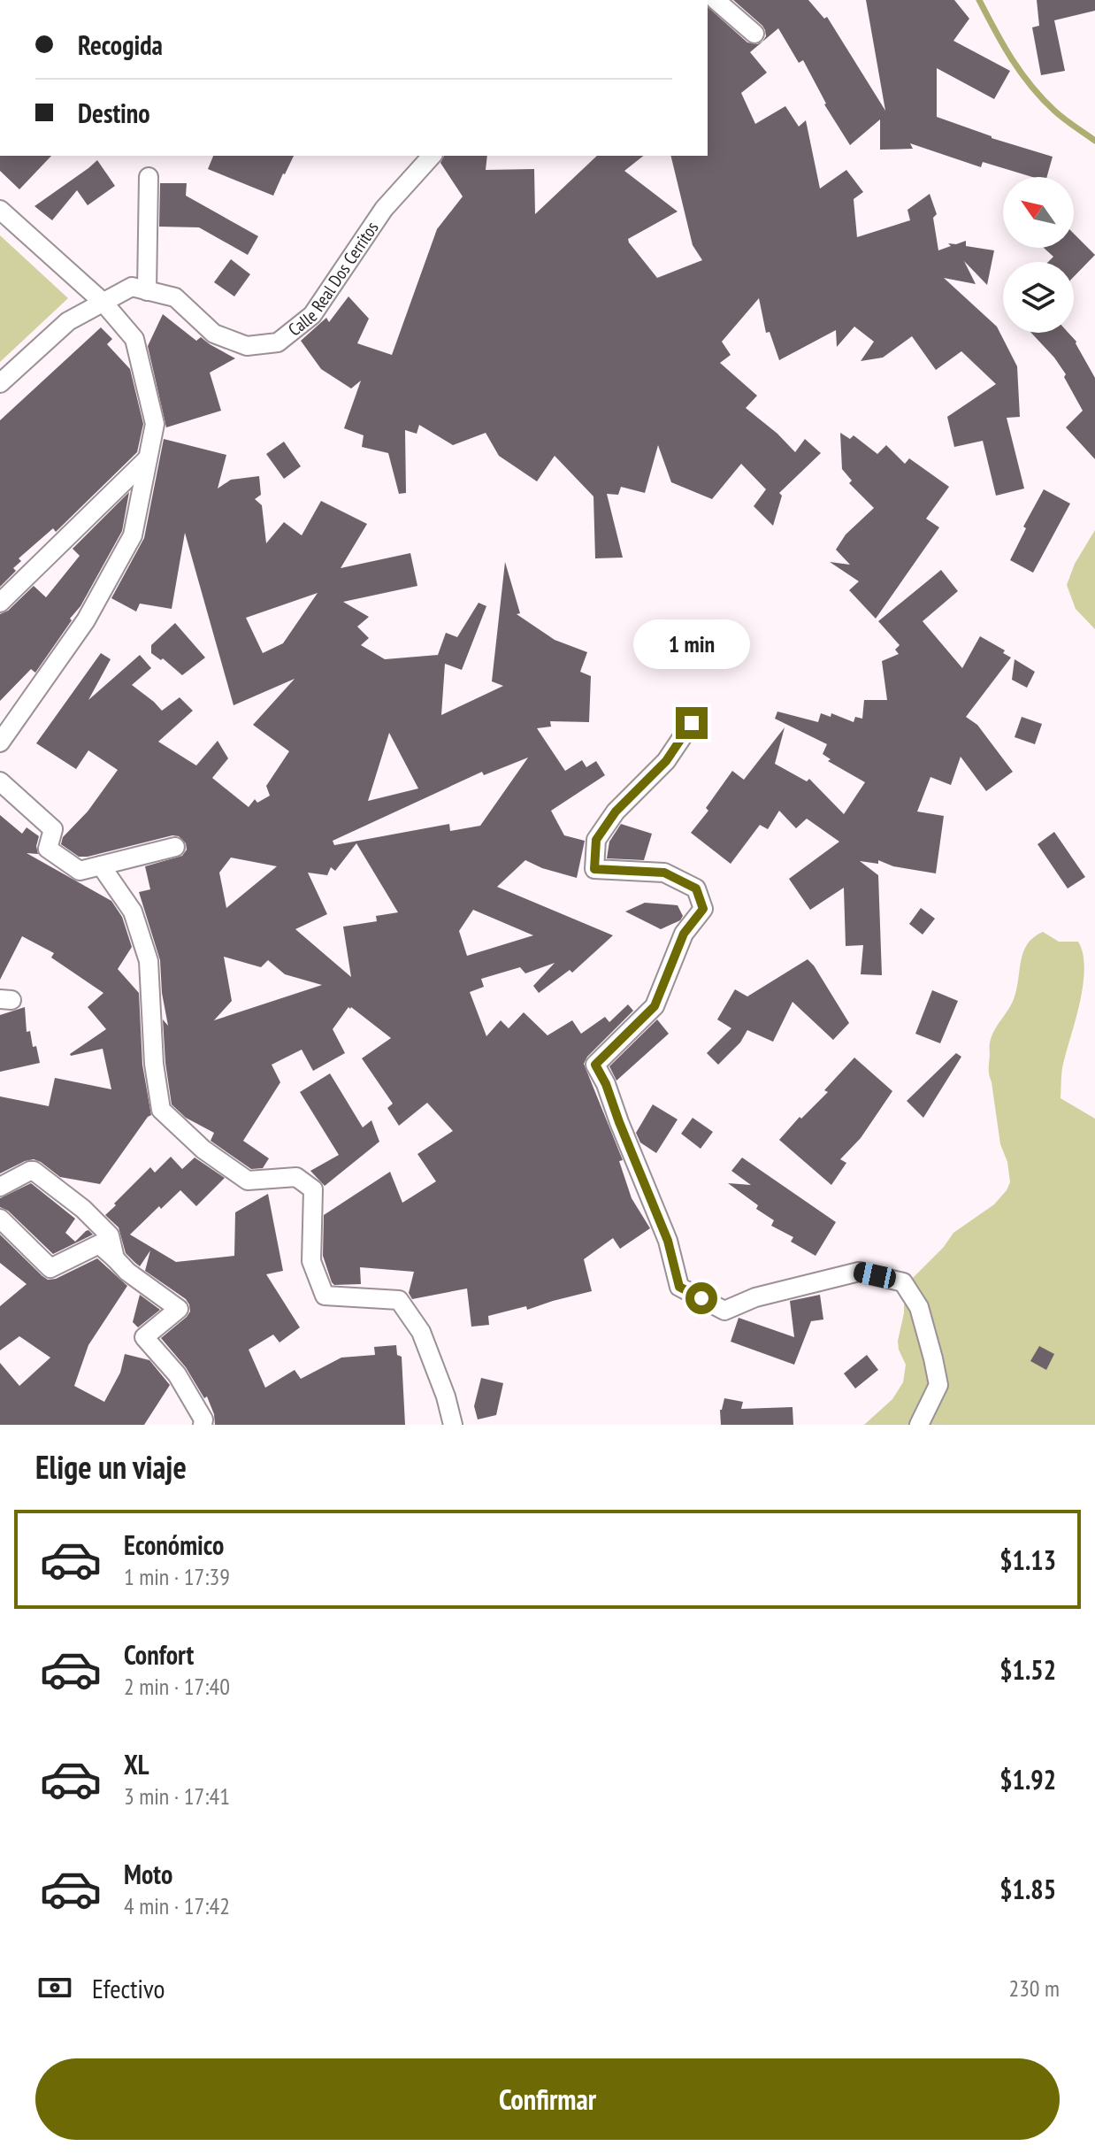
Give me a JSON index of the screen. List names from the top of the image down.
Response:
{
  "streets": {
    "street": ["Calle Real Dos Cerritos"]
  },
  "north": "top left",
  "page": {
    "banner": ["Recogida", "Destino"],
    "bubble": "1 min",
    "heading": "Elige un viaje",
    "list": [
      {
        "name": "Económico",
        "note": "1 min · 17:39",
        "value": "$1.13"
      },
      {
        "name": "Confort",
        "note": "2 min · 17:40",
        "value": "$1.52"
      },
      {
        "name": "XL",
        "note": "3 min · 17:41",
        "value": "$1.92"
      },
      {
        "name": "Moto",
        "note": "4 min · 17:42",
        "value": "$1.85"
      }
    ],
    "pay": ["Efectivo", "230 m"],
    "buttons": "Confirmar"
  }
}
